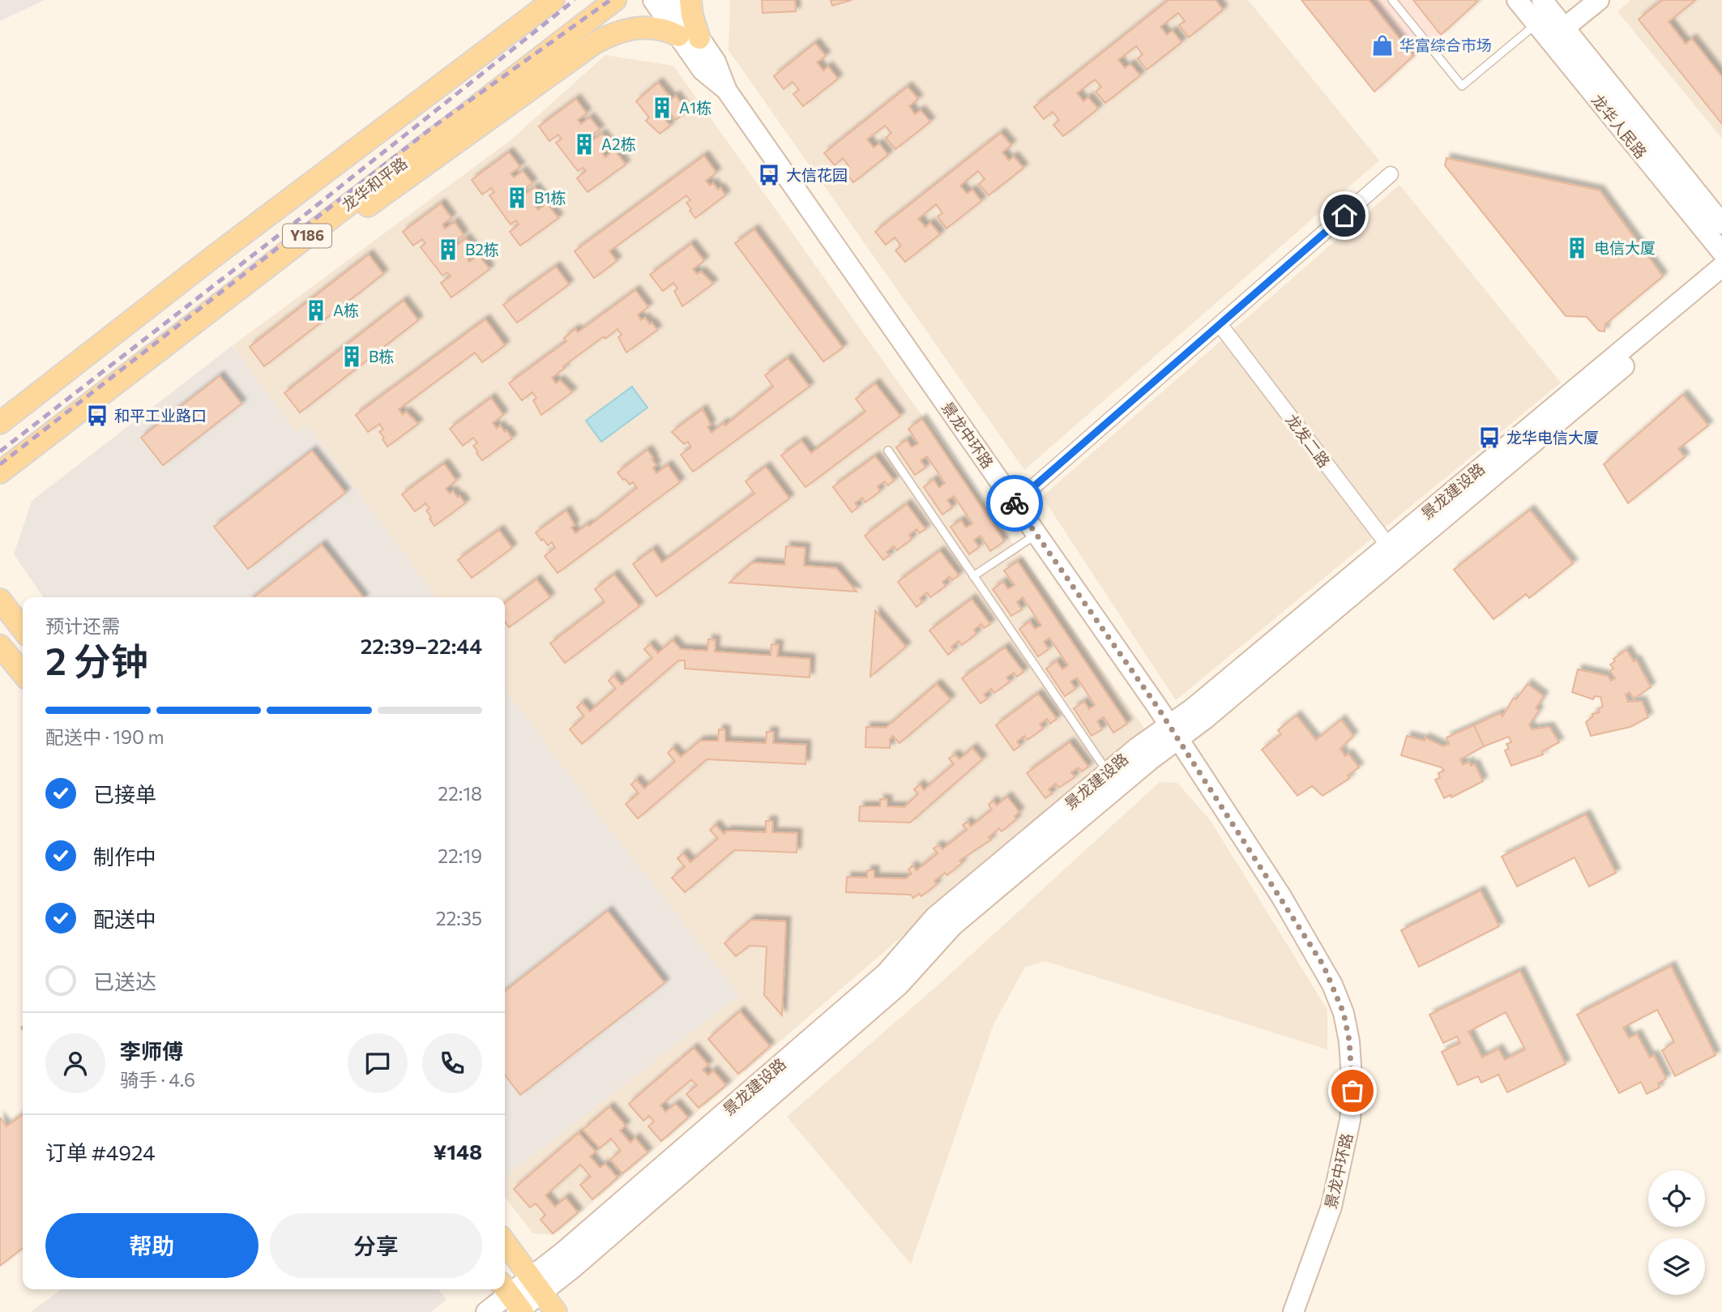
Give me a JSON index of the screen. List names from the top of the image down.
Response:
{
  "streets": {
    "main road": [
      "龙华人民路",
      "龙华和平路",
      "Y186",
      "景龙中环路",
      "景龙建设路"
    ],
    "street": ["龙发二路"]
  },
  "crossings": [
    ["景龙中环路", "景龙建设路"],
    ["龙发二路", "景龙建设路"]
  ],
  "places": {
    "shop": ["华富综合市场"],
    "building": [
      "A1栋",
      "A2栋",
      "B1栋",
      "电信大厦",
      "B2栋",
      "A栋",
      "B栋"
    ],
    "bus stop": ["大信花园", "和平工业路口", "龙华电信大厦"]
  },
  "page": {
    "heading": ["2 分钟", "预计还需", "22:39–22:44"],
    "panel": [
      "李师傅",
      "骑手 · 4.6",
      "订单 #4924",
      "¥148"
    ],
    "bar": "配送中 · 190 m",
    "list": [
      ["已接单", "22:18"],
      ["制作中", "22:19"],
      ["配送中", "22:35"],
      "已送达"
    ],
    "buttons": ["帮助", "分享"]
  }
}
